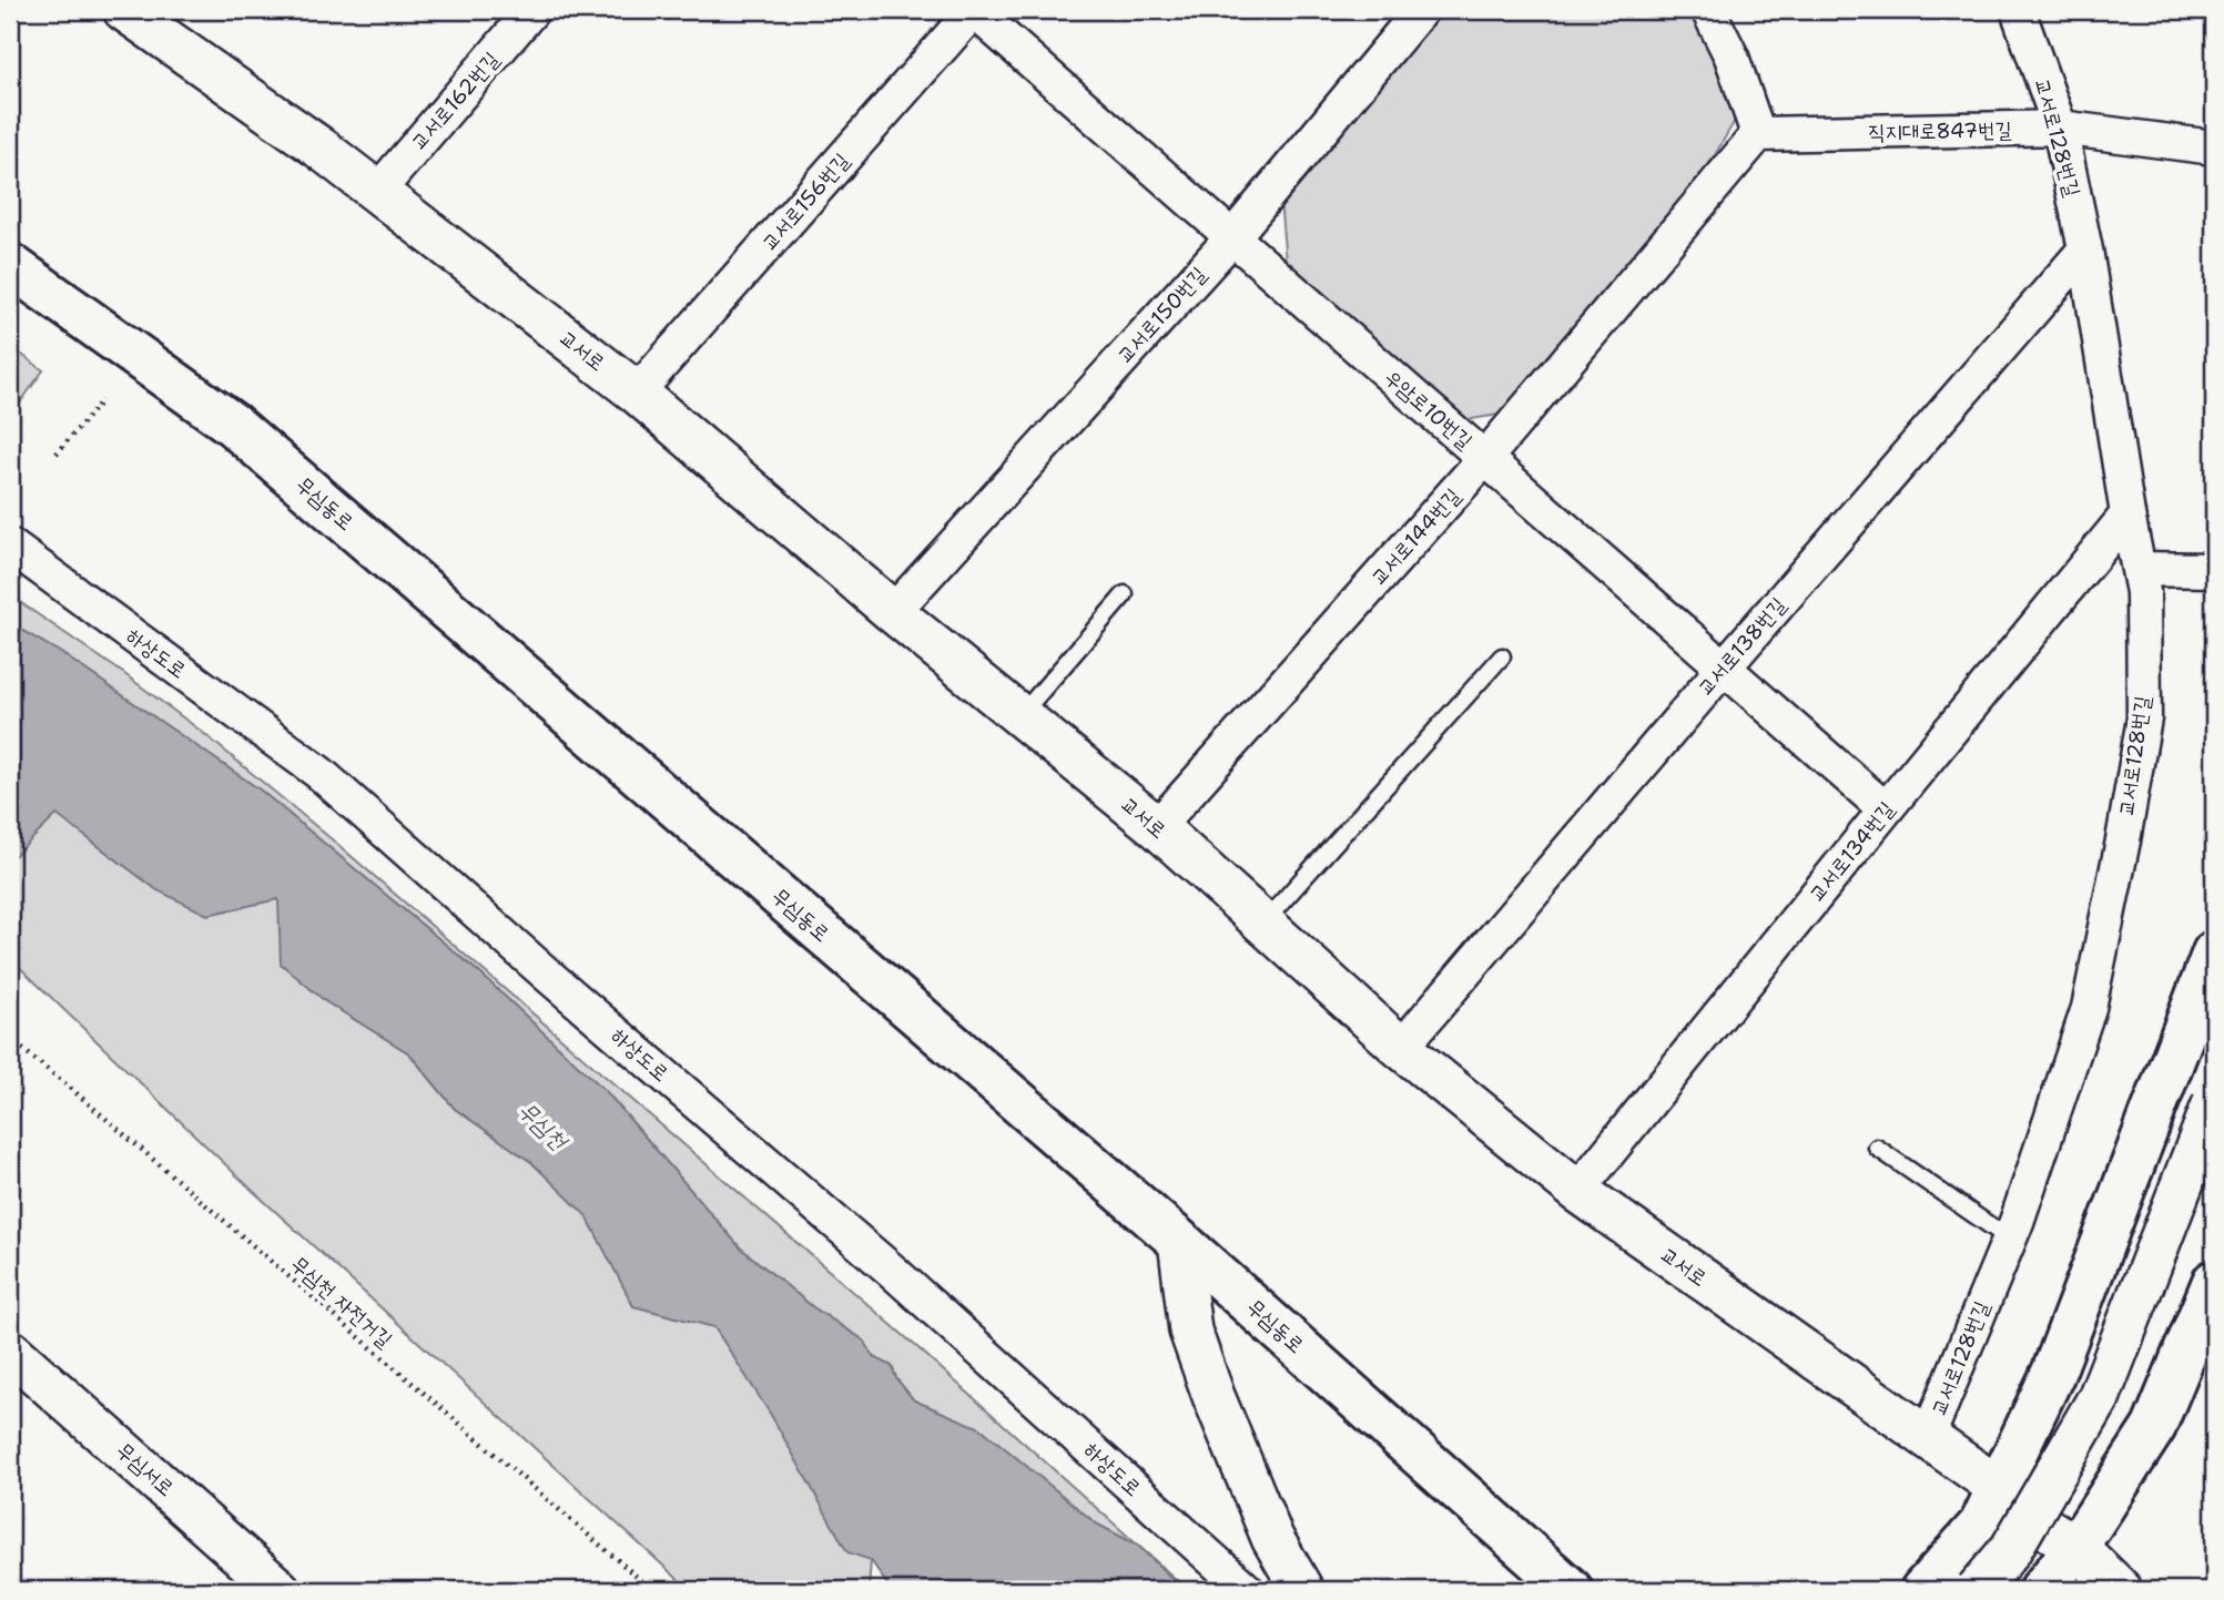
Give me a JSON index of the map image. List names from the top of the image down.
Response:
{
  "streets": {
    "main road": ["무심동로"],
    "street": [
      "교서로162번길",
      "직지대로847번길",
      "교서로128번길",
      "교서로156번길",
      "교서로150번길",
      "교서로",
      "우암로10번길",
      "교서로144번길",
      "교서로138번길",
      "하상도로",
      "교서로134번길",
      "무심서로"
    ],
    "path": ["무심천 자전거길"]
  },
  "crossings": [
    ["교서로162번길", "교서로"],
    ["직지대로847번길", "교서로128번길"],
    ["직지대로847번길", "교서로144번길"],
    ["교서로128번길", "교서로"],
    ["교서로128번길", "교서로138번길"],
    ["교서로128번길", "교서로134번길"],
    ["교서로156번길", "교서로"],
    ["교서로156번길", "우암로10번길"],
    ["교서로150번길", "교서로"],
    ["교서로150번길", "우암로10번길"],
    ["교서로", "교서로144번길"],
    ["교서로", "교서로138번길"],
    ["교서로", "교서로134번길"],
    ["우암로10번길", "교서로144번길"],
    ["우암로10번길", "교서로138번길"],
    ["우암로10번길", "교서로134번길"]
  ],
  "water": ["무심천"]
}
